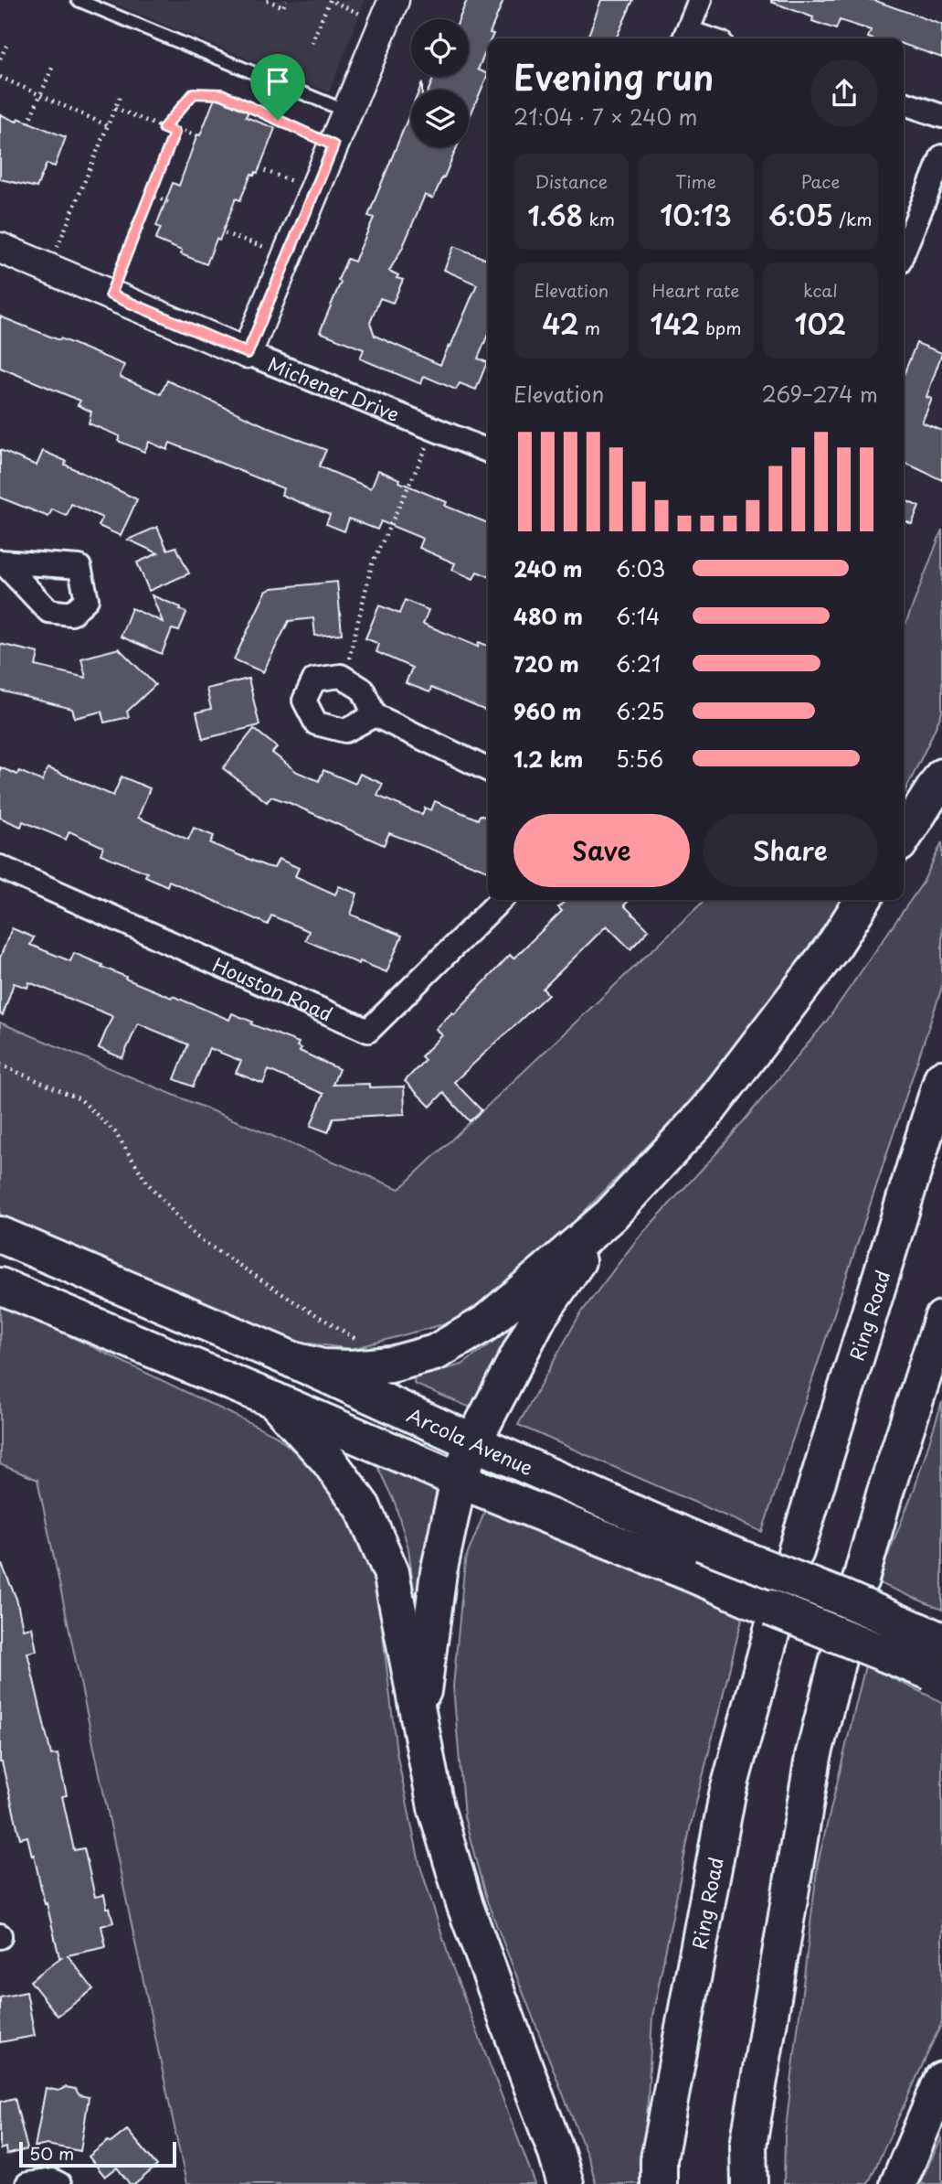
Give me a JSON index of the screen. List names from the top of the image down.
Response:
{
  "streets": {
    "main road": ["Ring Road", "Arcola Avenue"],
    "street": ["Michener Drive", "Houston Road"]
  },
  "scale_bar": "50 m",
  "page": {
    "heading": ["Evening run", "21:04 · 7 × 240 m"],
    "stats": [
      ["Distance", "1.68 km"],
      ["Time", "10:13"],
      ["Pace", "6:05 /km"],
      ["Elevation", "42 m"],
      ["Heart rate", "142 bpm"],
      ["kcal", "102"]
    ],
    "chart": ["Elevation", "269–274 m"],
    "list": [
      {
        "name": "240 m",
        "note": "6:03"
      },
      {
        "name": "480 m",
        "note": "6:14"
      },
      {
        "name": "720 m",
        "note": "6:21"
      },
      {
        "name": "960 m",
        "note": "6:25"
      },
      {
        "name": "1.2 km",
        "note": "5:56"
      }
    ],
    "buttons": ["Save", "Share"],
    "scale": "50 m"
  }
}
